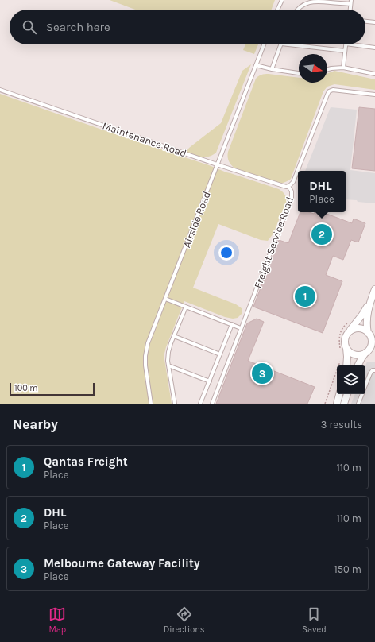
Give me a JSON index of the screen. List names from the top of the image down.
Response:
{
  "streets": {
    "lane": ["Maintenance Road", "Airside Road", "Freight Service Road"]
  },
  "crossings": [
    ["Maintenance Road", "Airside Road"],
    ["Maintenance Road", "Freight Service Road"]
  ],
  "scale_bar": "100 m",
  "north": "right",
  "page": {
    "search": "Search here",
    "popup": ["DHL", "Place"],
    "pins": ["2", "1", "3"],
    "scale": "100 m",
    "heading": ["Nearby", "3 results"],
    "list": [
      {
        "mark": "1",
        "name": "Qantas Freight",
        "note": "Place",
        "value": "110 m"
      },
      {
        "mark": "2",
        "name": "DHL",
        "note": "Place",
        "value": "110 m"
      },
      {
        "mark": "3",
        "name": "Melbourne Gateway Facility",
        "note": "Place",
        "value": "150 m"
      }
    ],
    "nav": ["Map", "Directions", "Saved"]
  }
}
